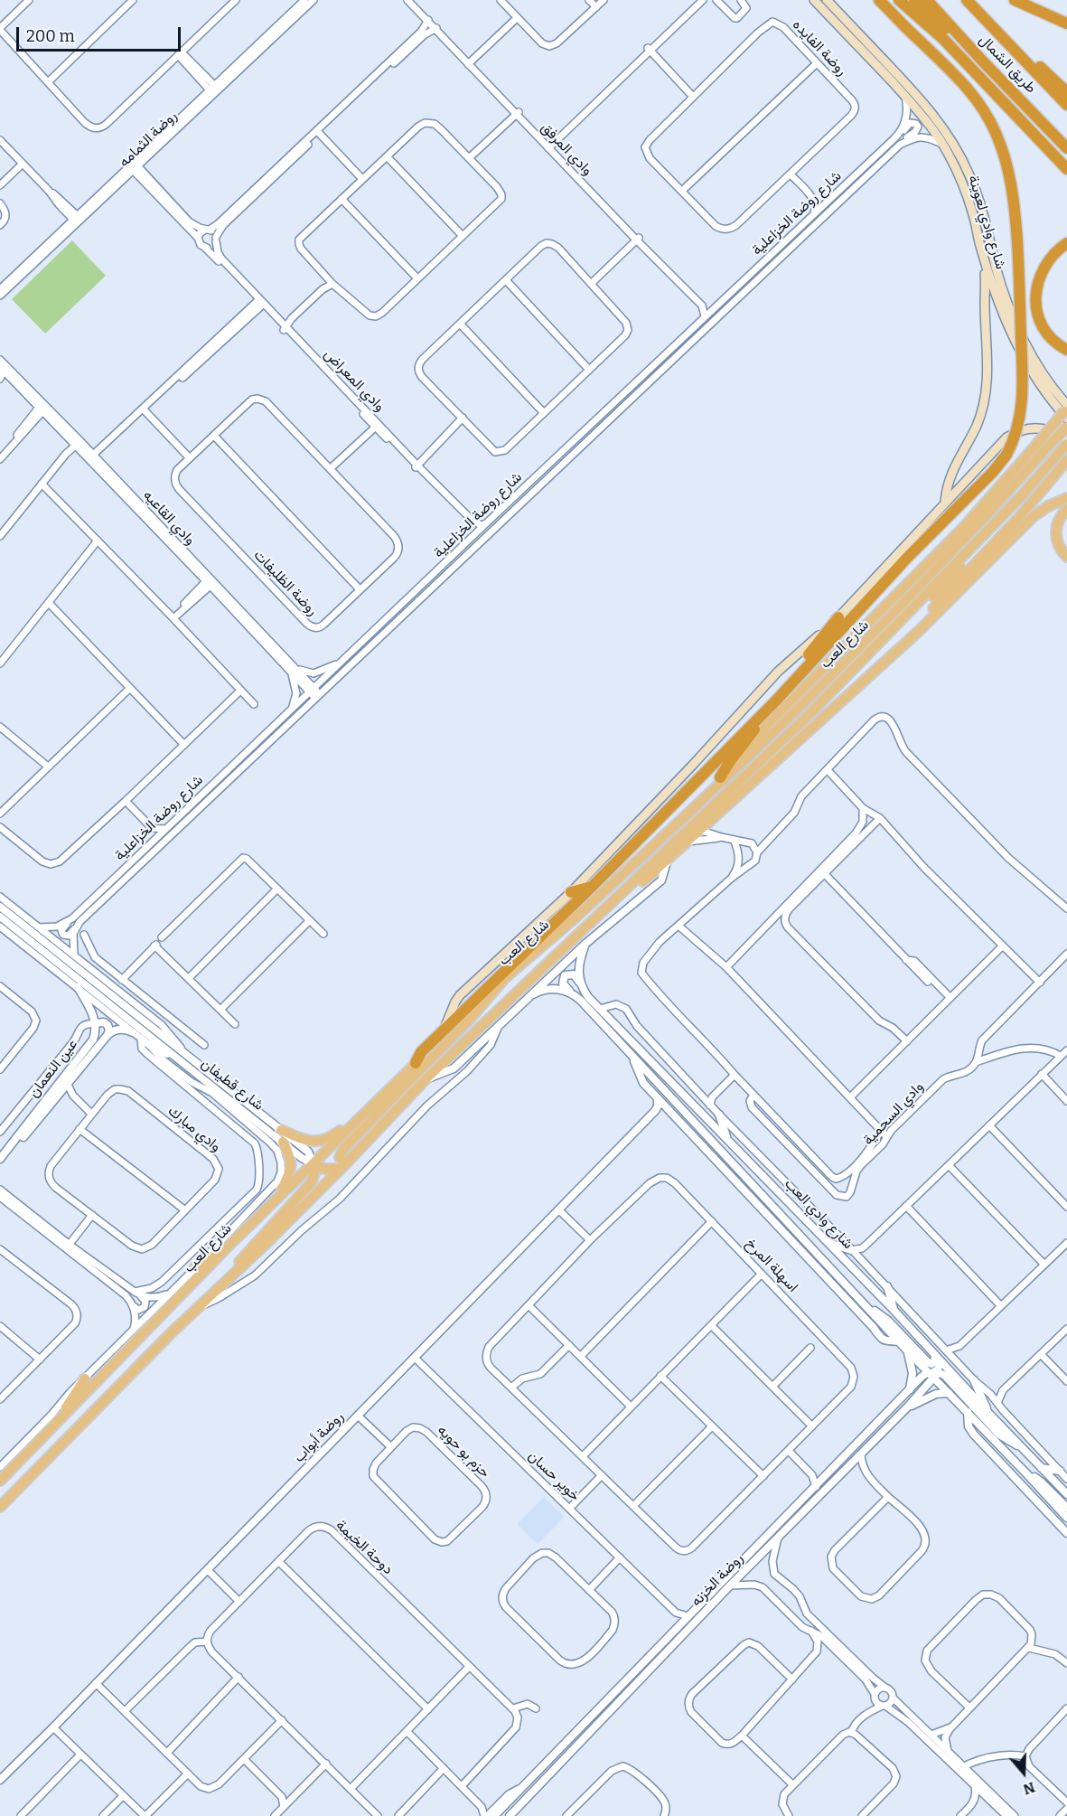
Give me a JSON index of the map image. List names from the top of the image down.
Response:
{
  "streets": {
    "highway": ["طريق الشمال"],
    "main road": ["شارع وادي لعوينة", "شارع العب"],
    "street": [
      "روضة الفايده",
      "روضة الثمامه",
      "وادي المرفق",
      "شارع روضة الخزاعلية",
      "وادي المعراض",
      "وادي القاعيه",
      "روضة الظليفات",
      "عين النعمان",
      "شارع قطيفان",
      "وادي السحمية",
      "وادي مبارك",
      "شارع وادي العب",
      "اسهلة المرخ",
      "روضة أبواب",
      "حزم بو حويه",
      "خوير حسان",
      "دوحة الخيمة",
      "روضة الخزنه"
    ]
  },
  "crossings": [
    ["روضة الثمامه", "وادي المعراض"],
    ["وادي المرفق", "شارع روضة الخزاعلية"],
    ["شارع روضة الخزاعلية", "شارع وادي لعوينة"],
    ["شارع روضة الخزاعلية", "وادي المعراض"],
    ["شارع روضة الخزاعلية", "وادي القاعيه"],
    ["شارع روضة الخزاعلية", "شارع قطيفان"],
    ["شارع العب", "شارع قطيفان"],
    ["شارع وادي العب", "روضة الخزنه"],
    ["روضة أبواب", "خوير حسان"],
    ["خوير حسان", "روضة الخزنه"]
  ],
  "scale_bar": "200 m",
  "north": "bottom"
}
